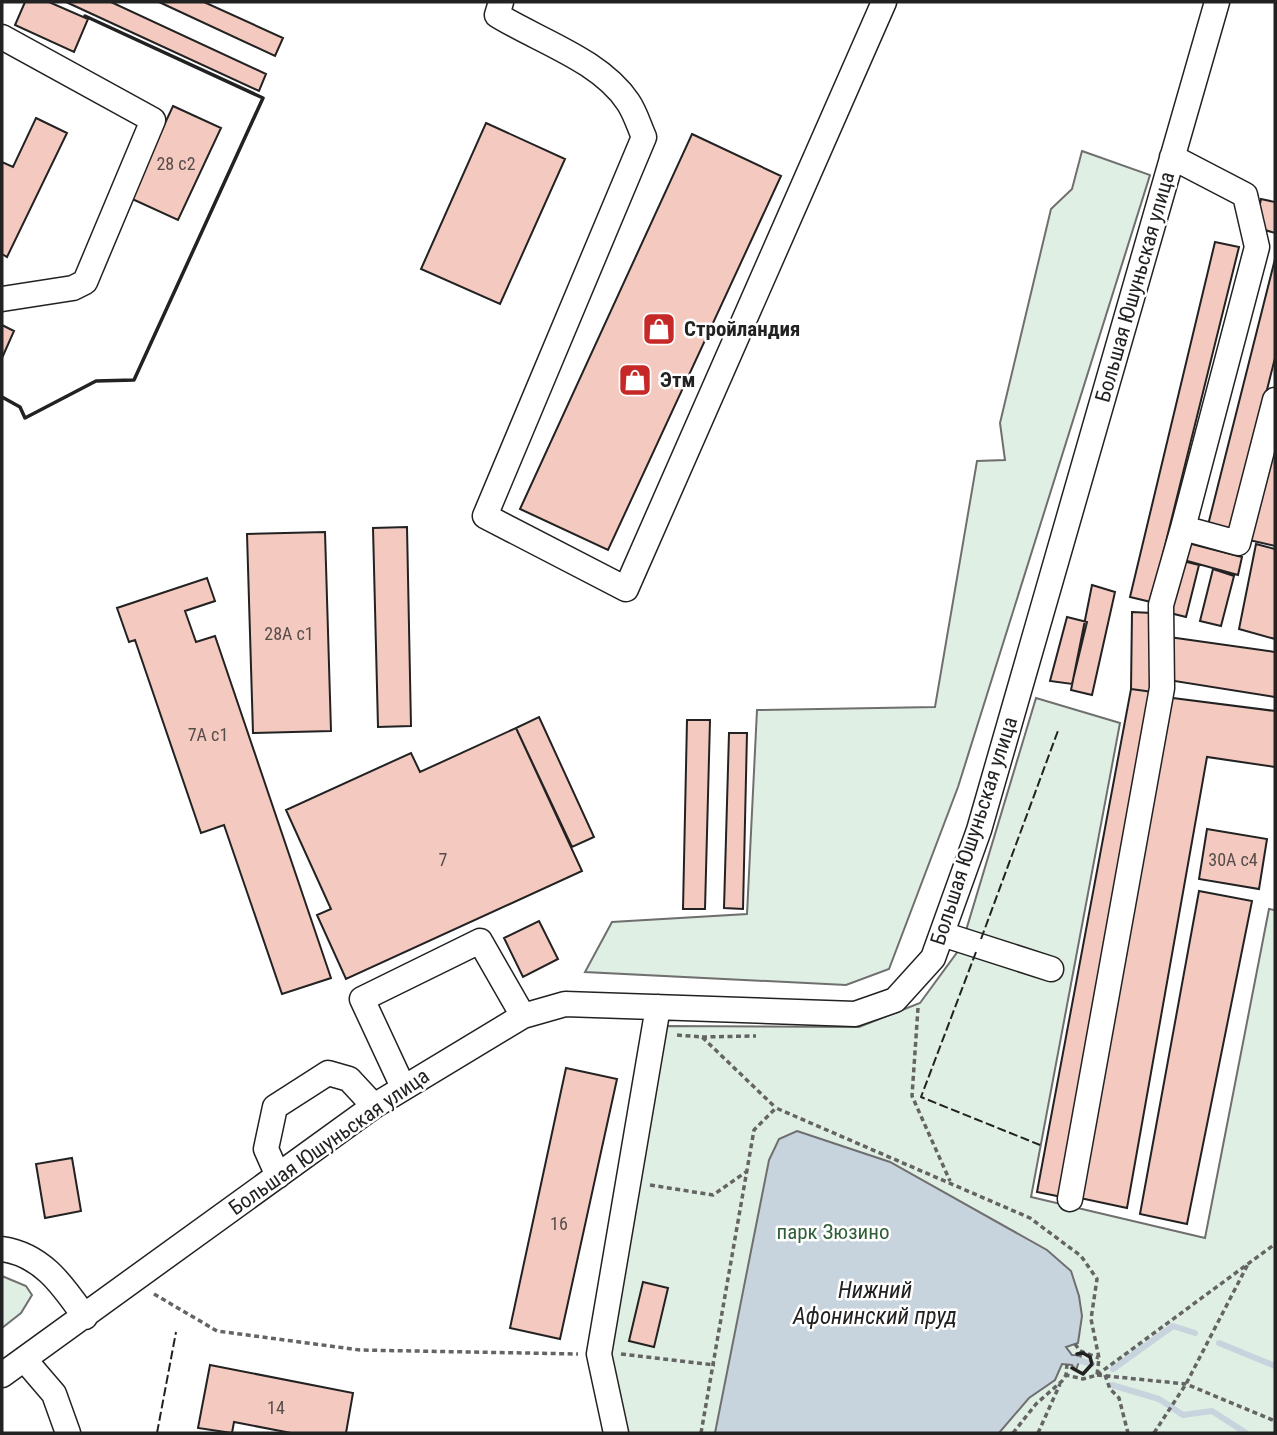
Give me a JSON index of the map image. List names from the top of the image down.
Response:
{
  "streets": {
    "street": ["Большая Юшуньская улица"]
  },
  "water": ["Нижний Афонинский пруд"],
  "parks": ["парк Зюзино"],
  "places": {
    "shop": ["Стройландия", "Этм"]
  },
  "house_numbers": [
    "28 с2",
    "28А с1",
    "7А с1",
    "7",
    "30А с4",
    "16",
    "14"
  ]
}
